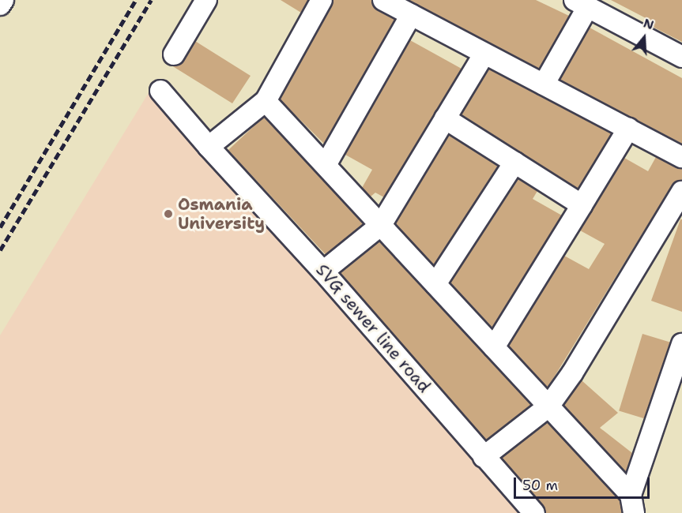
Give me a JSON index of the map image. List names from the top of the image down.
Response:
{
  "streets": {
    "street": ["SVG sewer line road"]
  },
  "places": ["Osmania University"],
  "scale_bar": "50 m",
  "north": "top"
}
